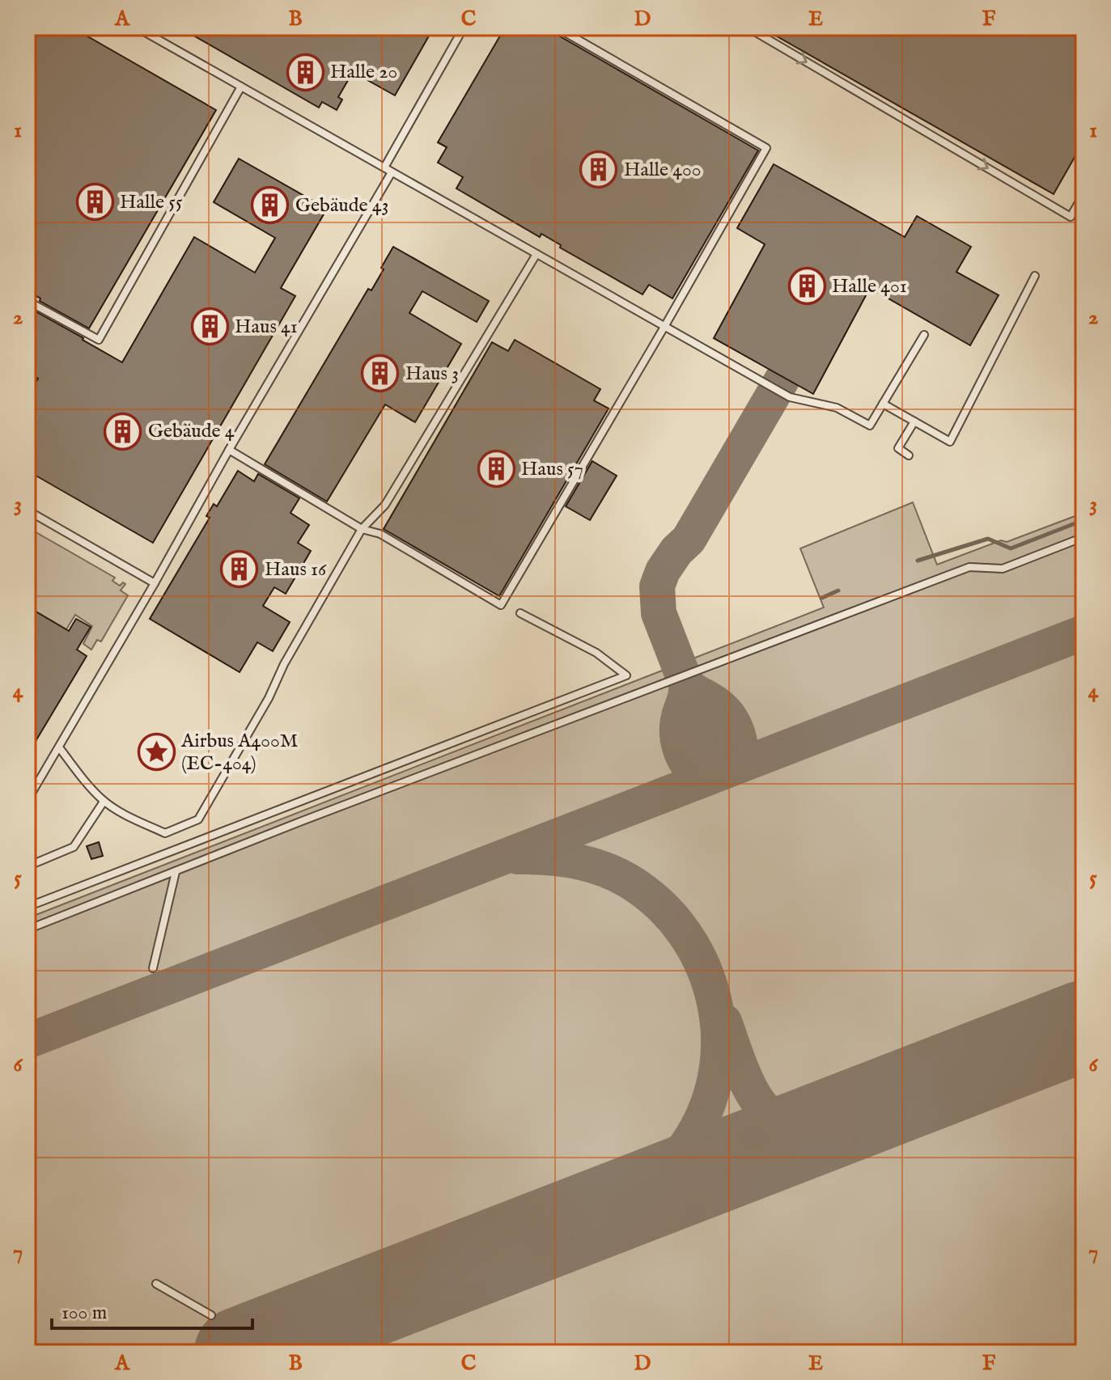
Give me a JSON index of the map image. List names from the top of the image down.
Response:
{
  "places": {
    "building": [
      "Halle 20",
      "Halle 400",
      "Halle 55",
      "Gebäude 43",
      "Halle 401",
      "Haus 41",
      "Haus 3",
      "Gebäude 4",
      "Haus 57",
      "Haus 16"
    ],
    "place": ["Airbus A400M (EC-404)"]
  },
  "scale_bar": "100 m",
  "grid": {
    "columns": [
      "A",
      "B",
      "C",
      "D",
      "E",
      "F"
    ],
    "rows": [
      "1",
      "2",
      "3",
      "4",
      "5",
      "6",
      "7"
    ]
  }
}
